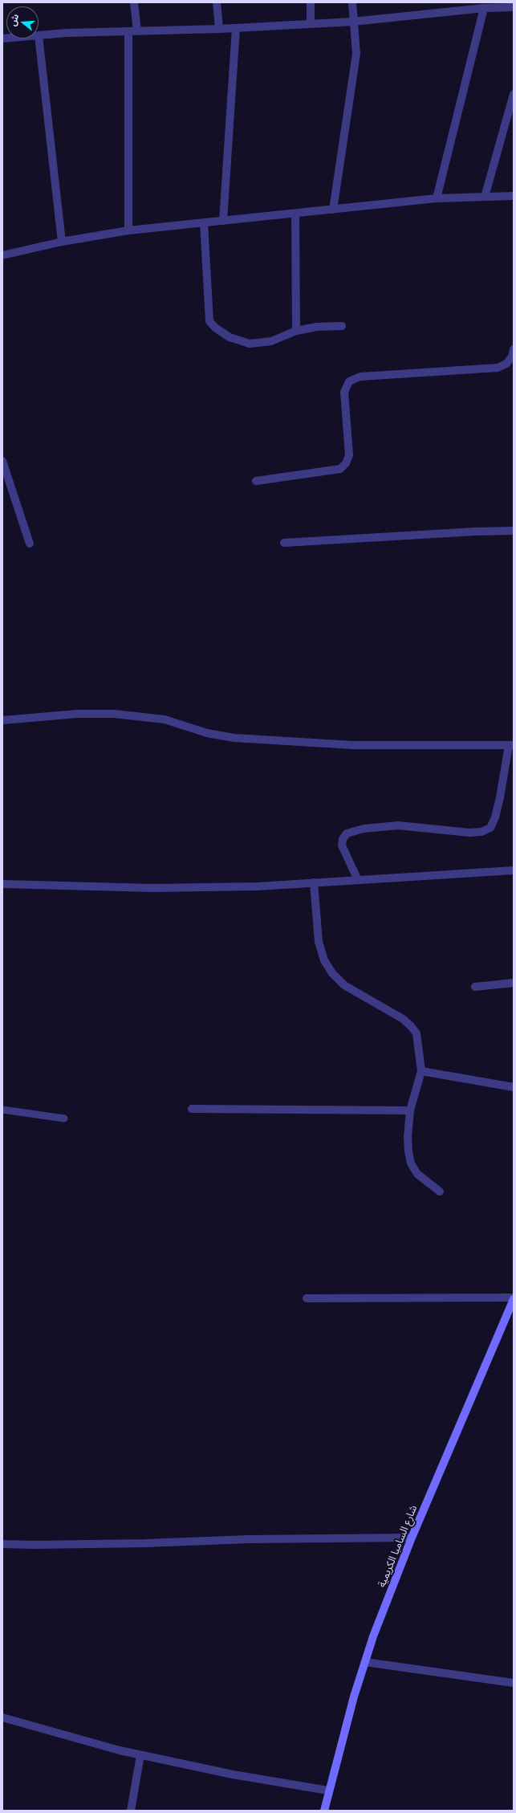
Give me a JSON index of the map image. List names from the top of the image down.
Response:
{
  "streets": {
    "main road": ["شارع السامبا الكريمية"]
  },
  "north": "left"
}
